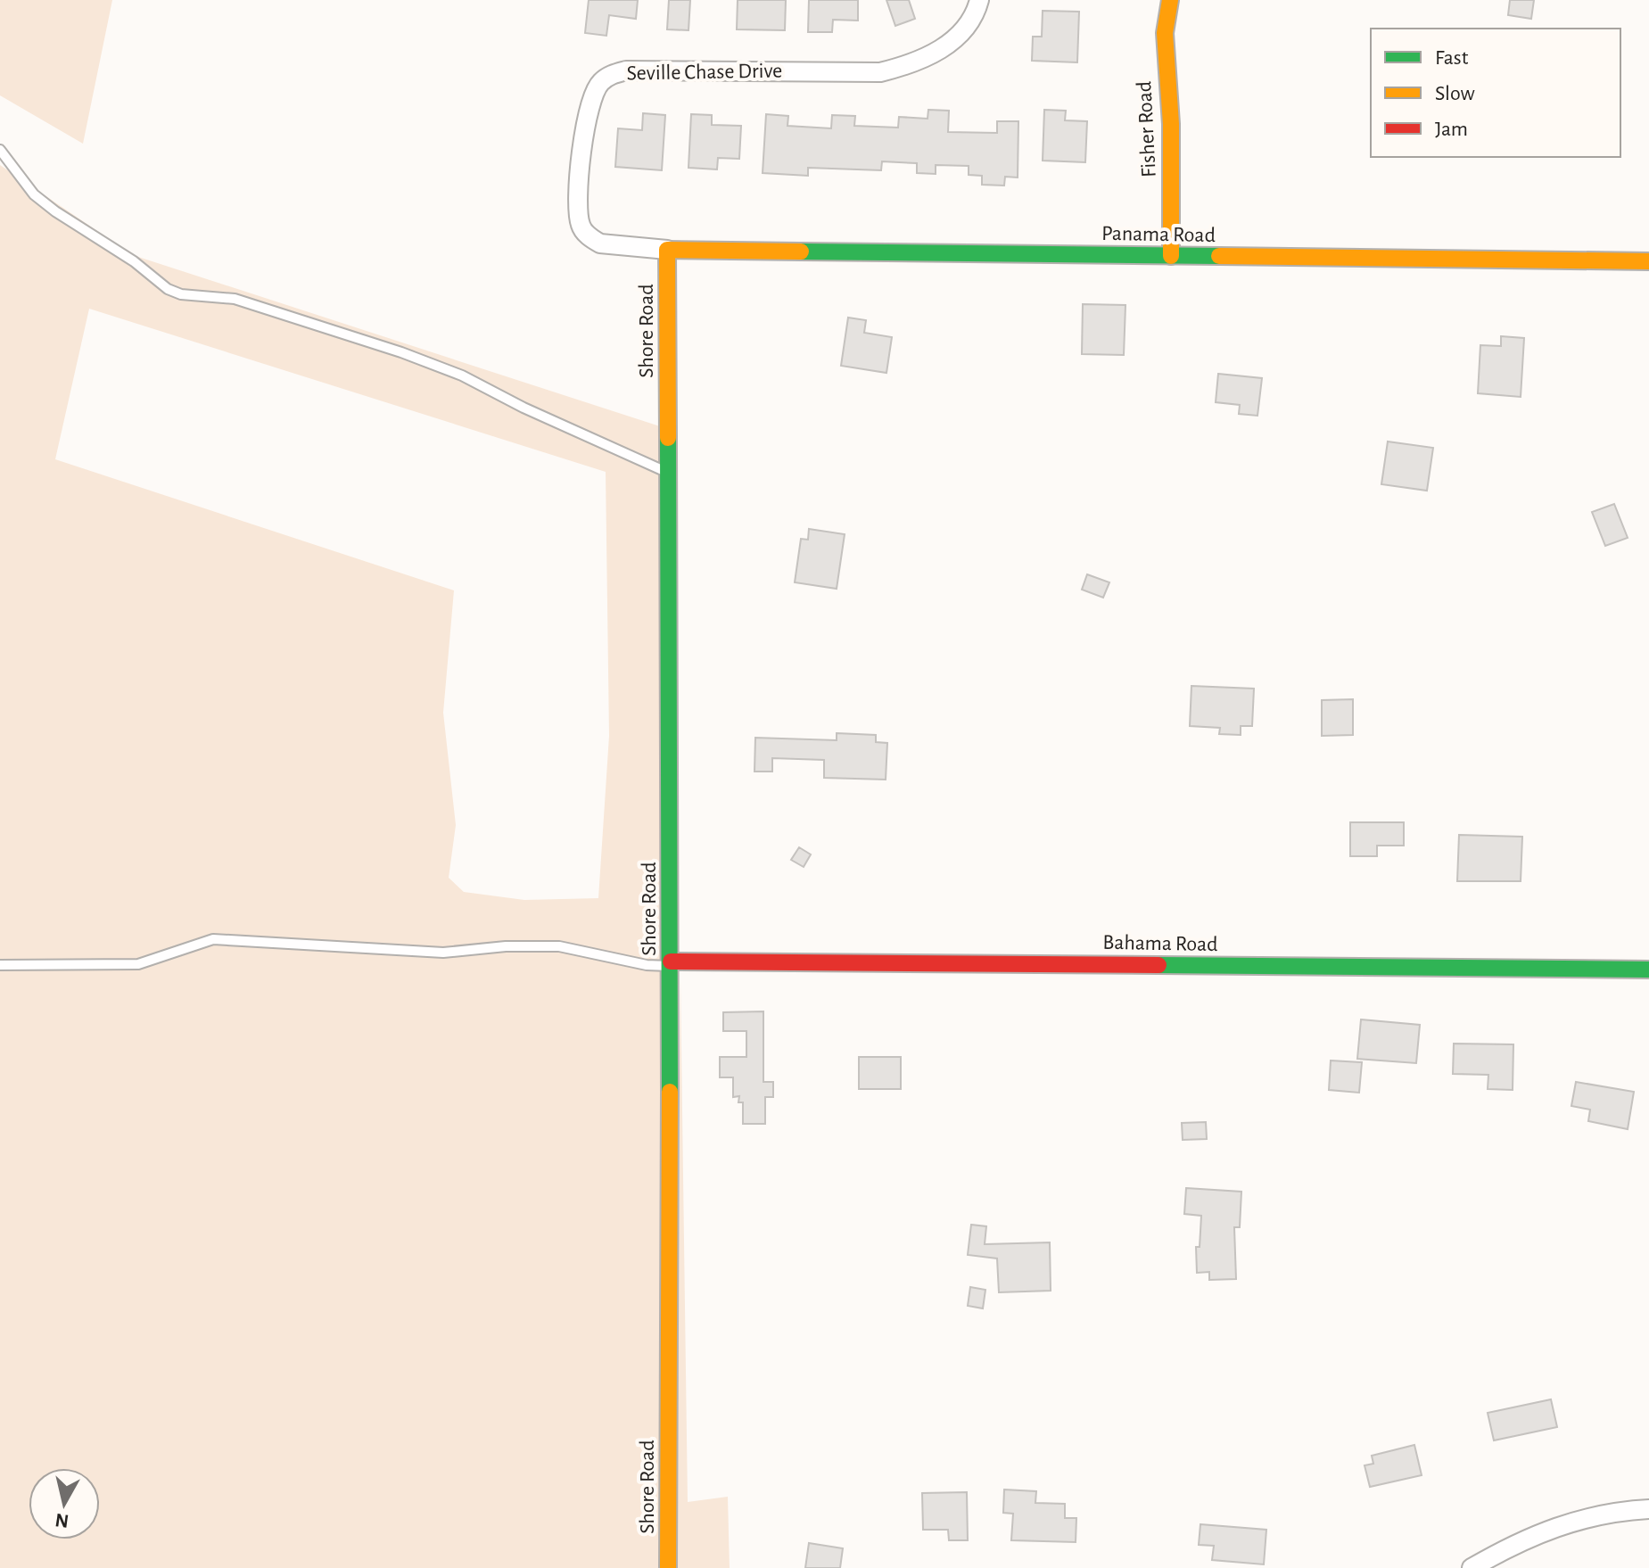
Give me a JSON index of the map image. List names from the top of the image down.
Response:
{
  "streets": {
    "street": [
      "Seville Chase Drive",
      "Fisher Road",
      "Panama Road",
      "Shore Road",
      "Bahama Road"
    ]
  },
  "crossings": [
    ["Seville Chase Drive", "Panama Road"],
    ["Seville Chase Drive", "Shore Road"],
    ["Fisher Road", "Panama Road"],
    ["Panama Road", "Shore Road"],
    ["Shore Road", "Bahama Road"]
  ],
  "legend": ["Fast", "Slow", "Jam"],
  "north": "bottom"
}
